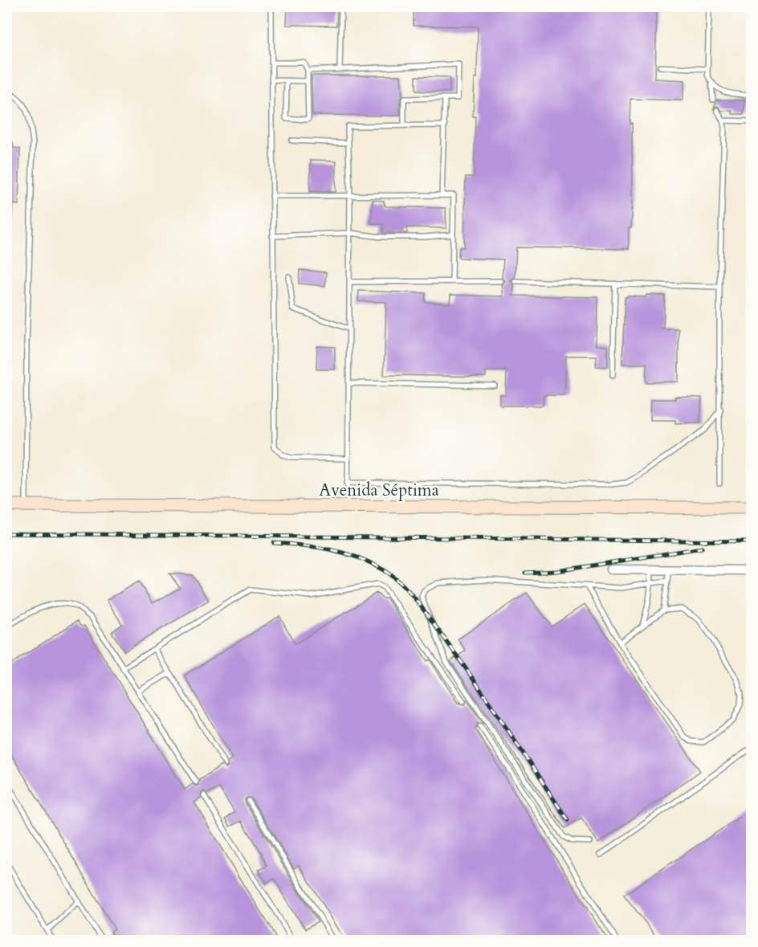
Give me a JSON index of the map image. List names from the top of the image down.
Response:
{
  "streets": {
    "street": ["Avenida Séptima"]
  }
}
